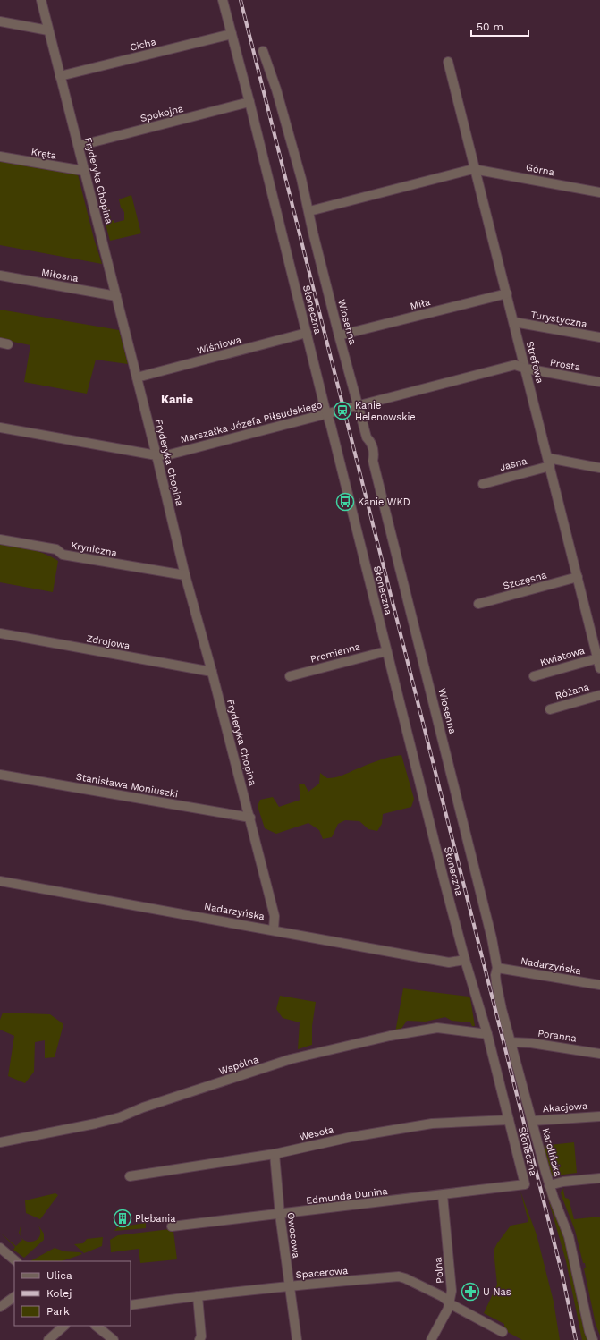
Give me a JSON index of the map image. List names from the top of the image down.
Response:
{
  "streets": {
    "street": [
      "Cicha",
      "Spokojna",
      "Kręta",
      "Górna",
      "Fryderyka Chopina",
      "Miłosna",
      "Miła",
      "Słoneczna",
      "Turystyczna",
      "Wiosenna",
      "Wiśniowa",
      "Strefowa",
      "Prosta",
      "Marszałka Józefa Piłsudskiego",
      "Jasna",
      "Kryniczna",
      "Szczęsna",
      "Zdrojowa",
      "Promienna",
      "Kwiatowa",
      "Różana",
      "Stanisława Moniuszki",
      "Nadarzyńska",
      "Poranna",
      "Wspólna",
      "Akacjowa",
      "Wesoła",
      "Karolińska",
      "Edmunda Dunina",
      "Owocowa",
      "Polna",
      "Spacerowa"
    ]
  },
  "crossings": [
    ["Cicha", "Fryderyka Chopina"],
    ["Cicha", "Słoneczna"],
    ["Spokojna", "Fryderyka Chopina"],
    ["Spokojna", "Słoneczna"],
    ["Kręta", "Fryderyka Chopina"],
    ["Górna", "Strefowa"],
    ["Fryderyka Chopina", "Miłosna"],
    ["Fryderyka Chopina", "Wiśniowa"],
    ["Fryderyka Chopina", "Marszałka Józefa Piłsudskiego"],
    ["Fryderyka Chopina", "Kryniczna"],
    ["Fryderyka Chopina", "Zdrojowa"],
    ["Fryderyka Chopina", "Stanisława Moniuszki"],
    ["Fryderyka Chopina", "Nadarzyńska"],
    ["Miła", "Wiosenna"],
    ["Miła", "Strefowa"],
    ["Słoneczna", "Wiśniowa"],
    ["Słoneczna", "Marszałka Józefa Piłsudskiego"],
    ["Słoneczna", "Promienna"],
    ["Słoneczna", "Nadarzyńska"],
    ["Słoneczna", "Wspólna"],
    ["Słoneczna", "Wesoła"],
    ["Słoneczna", "Edmunda Dunina"],
    ["Turystyczna", "Strefowa"],
    ["Wiosenna", "Marszałka Józefa Piłsudskiego"],
    ["Wiosenna", "Nadarzyńska"],
    ["Wiosenna", "Karolińska"],
    ["Strefowa", "Prosta"],
    ["Strefowa", "Marszałka Józefa Piłsudskiego"],
    ["Strefowa", "Jasna"],
    ["Strefowa", "Szczęsna"],
    ["Strefowa", "Kwiatowa"],
    ["Prosta", "Marszałka Józefa Piłsudskiego"],
    ["Nadarzyńska", "Karolińska"],
    ["Poranna", "Karolińska"],
    ["Akacjowa", "Karolińska"],
    ["Wesoła", "Owocowa"],
    ["Edmunda Dunina", "Owocowa"],
    ["Edmunda Dunina", "Polna"],
    ["Owocowa", "Spacerowa"],
    ["Polna", "Spacerowa"]
  ],
  "districts": ["Kanie"],
  "places": {
    "station": ["Kanie Helenowskie"],
    "bus stop": ["Kanie WKD"],
    "building": ["Plebania"],
    "pharmacy": ["U Nas"]
  },
  "legend": ["Ulica", "Kolej", "Park"],
  "scale_bar": "50 m"
}
